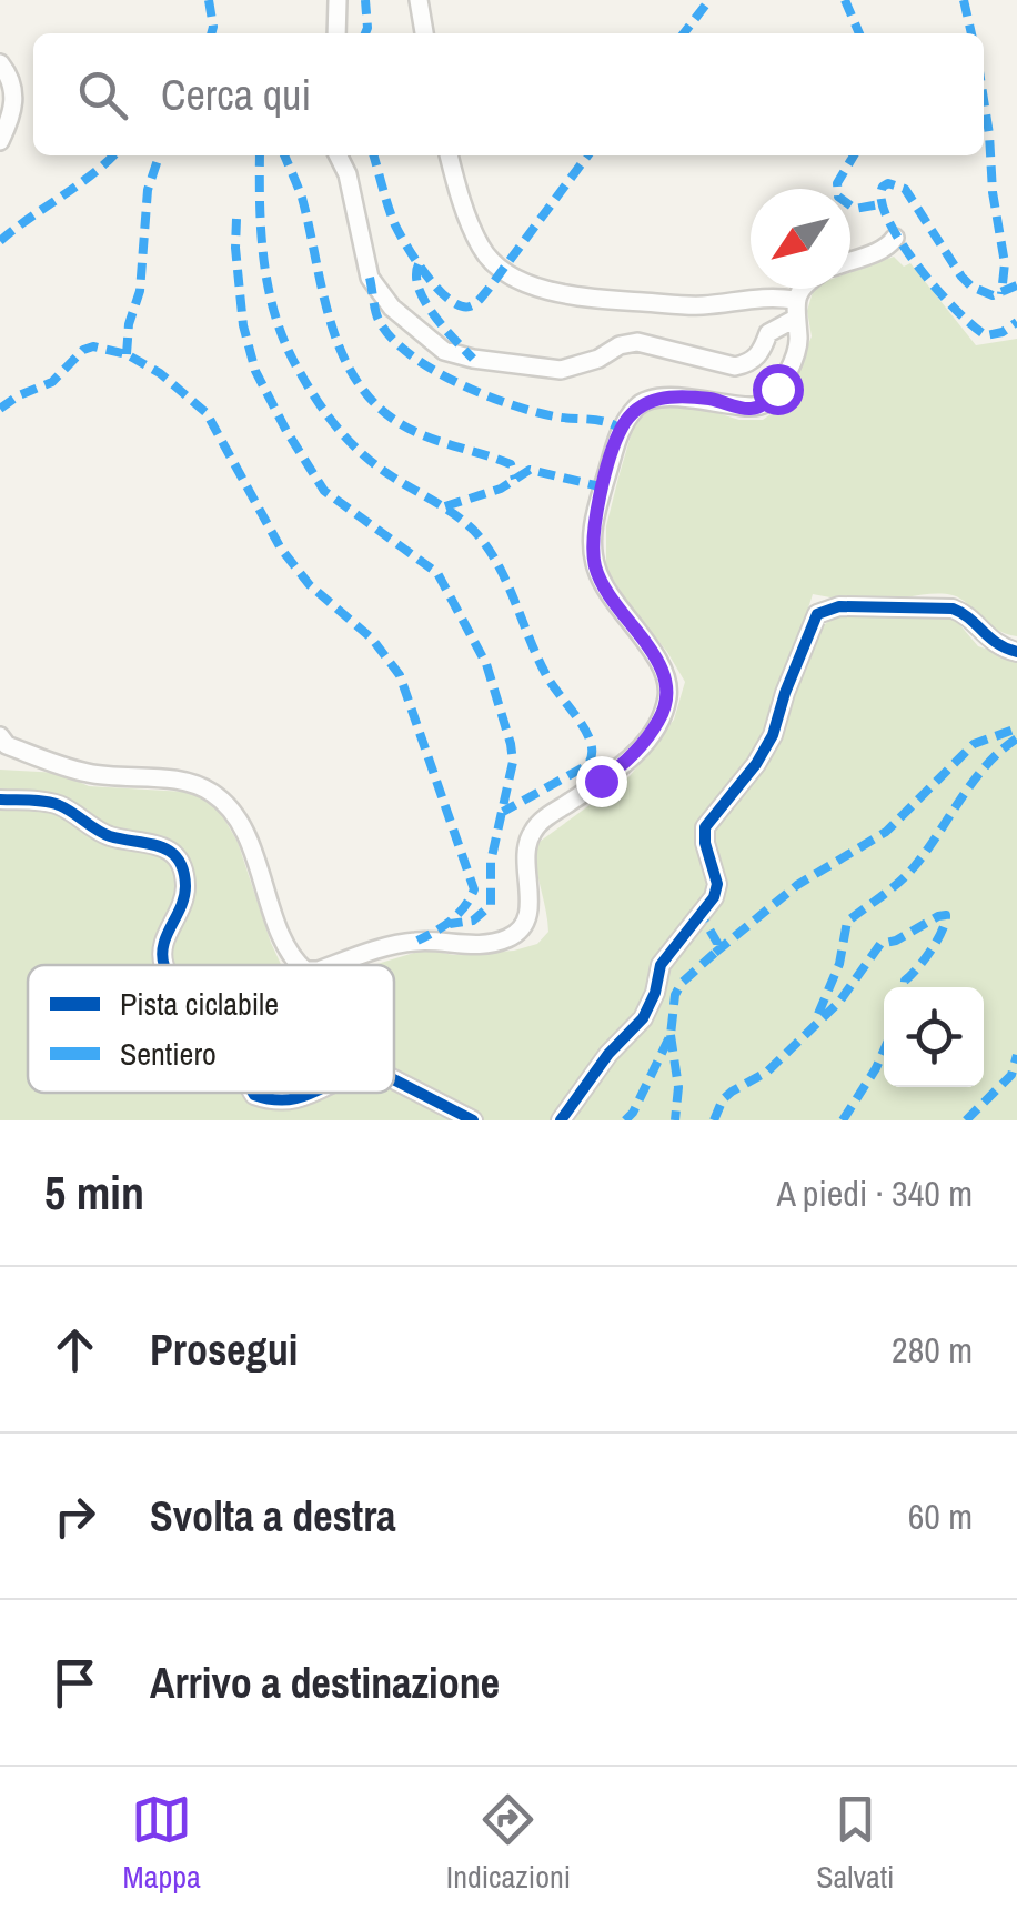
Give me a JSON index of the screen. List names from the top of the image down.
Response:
{
  "legend": ["Pista ciclabile", "Sentiero"],
  "north": "bottom left",
  "page": {
    "search": "Cerca qui",
    "heading": ["5 min", "A piedi · 340 m"],
    "list": [
      ["Prosegui", "280 m"],
      ["Svolta a destra", "60 m"],
      "Arrivo a destinazione"
    ],
    "nav": ["Mappa", "Indicazioni", "Salvati"]
  }
}
